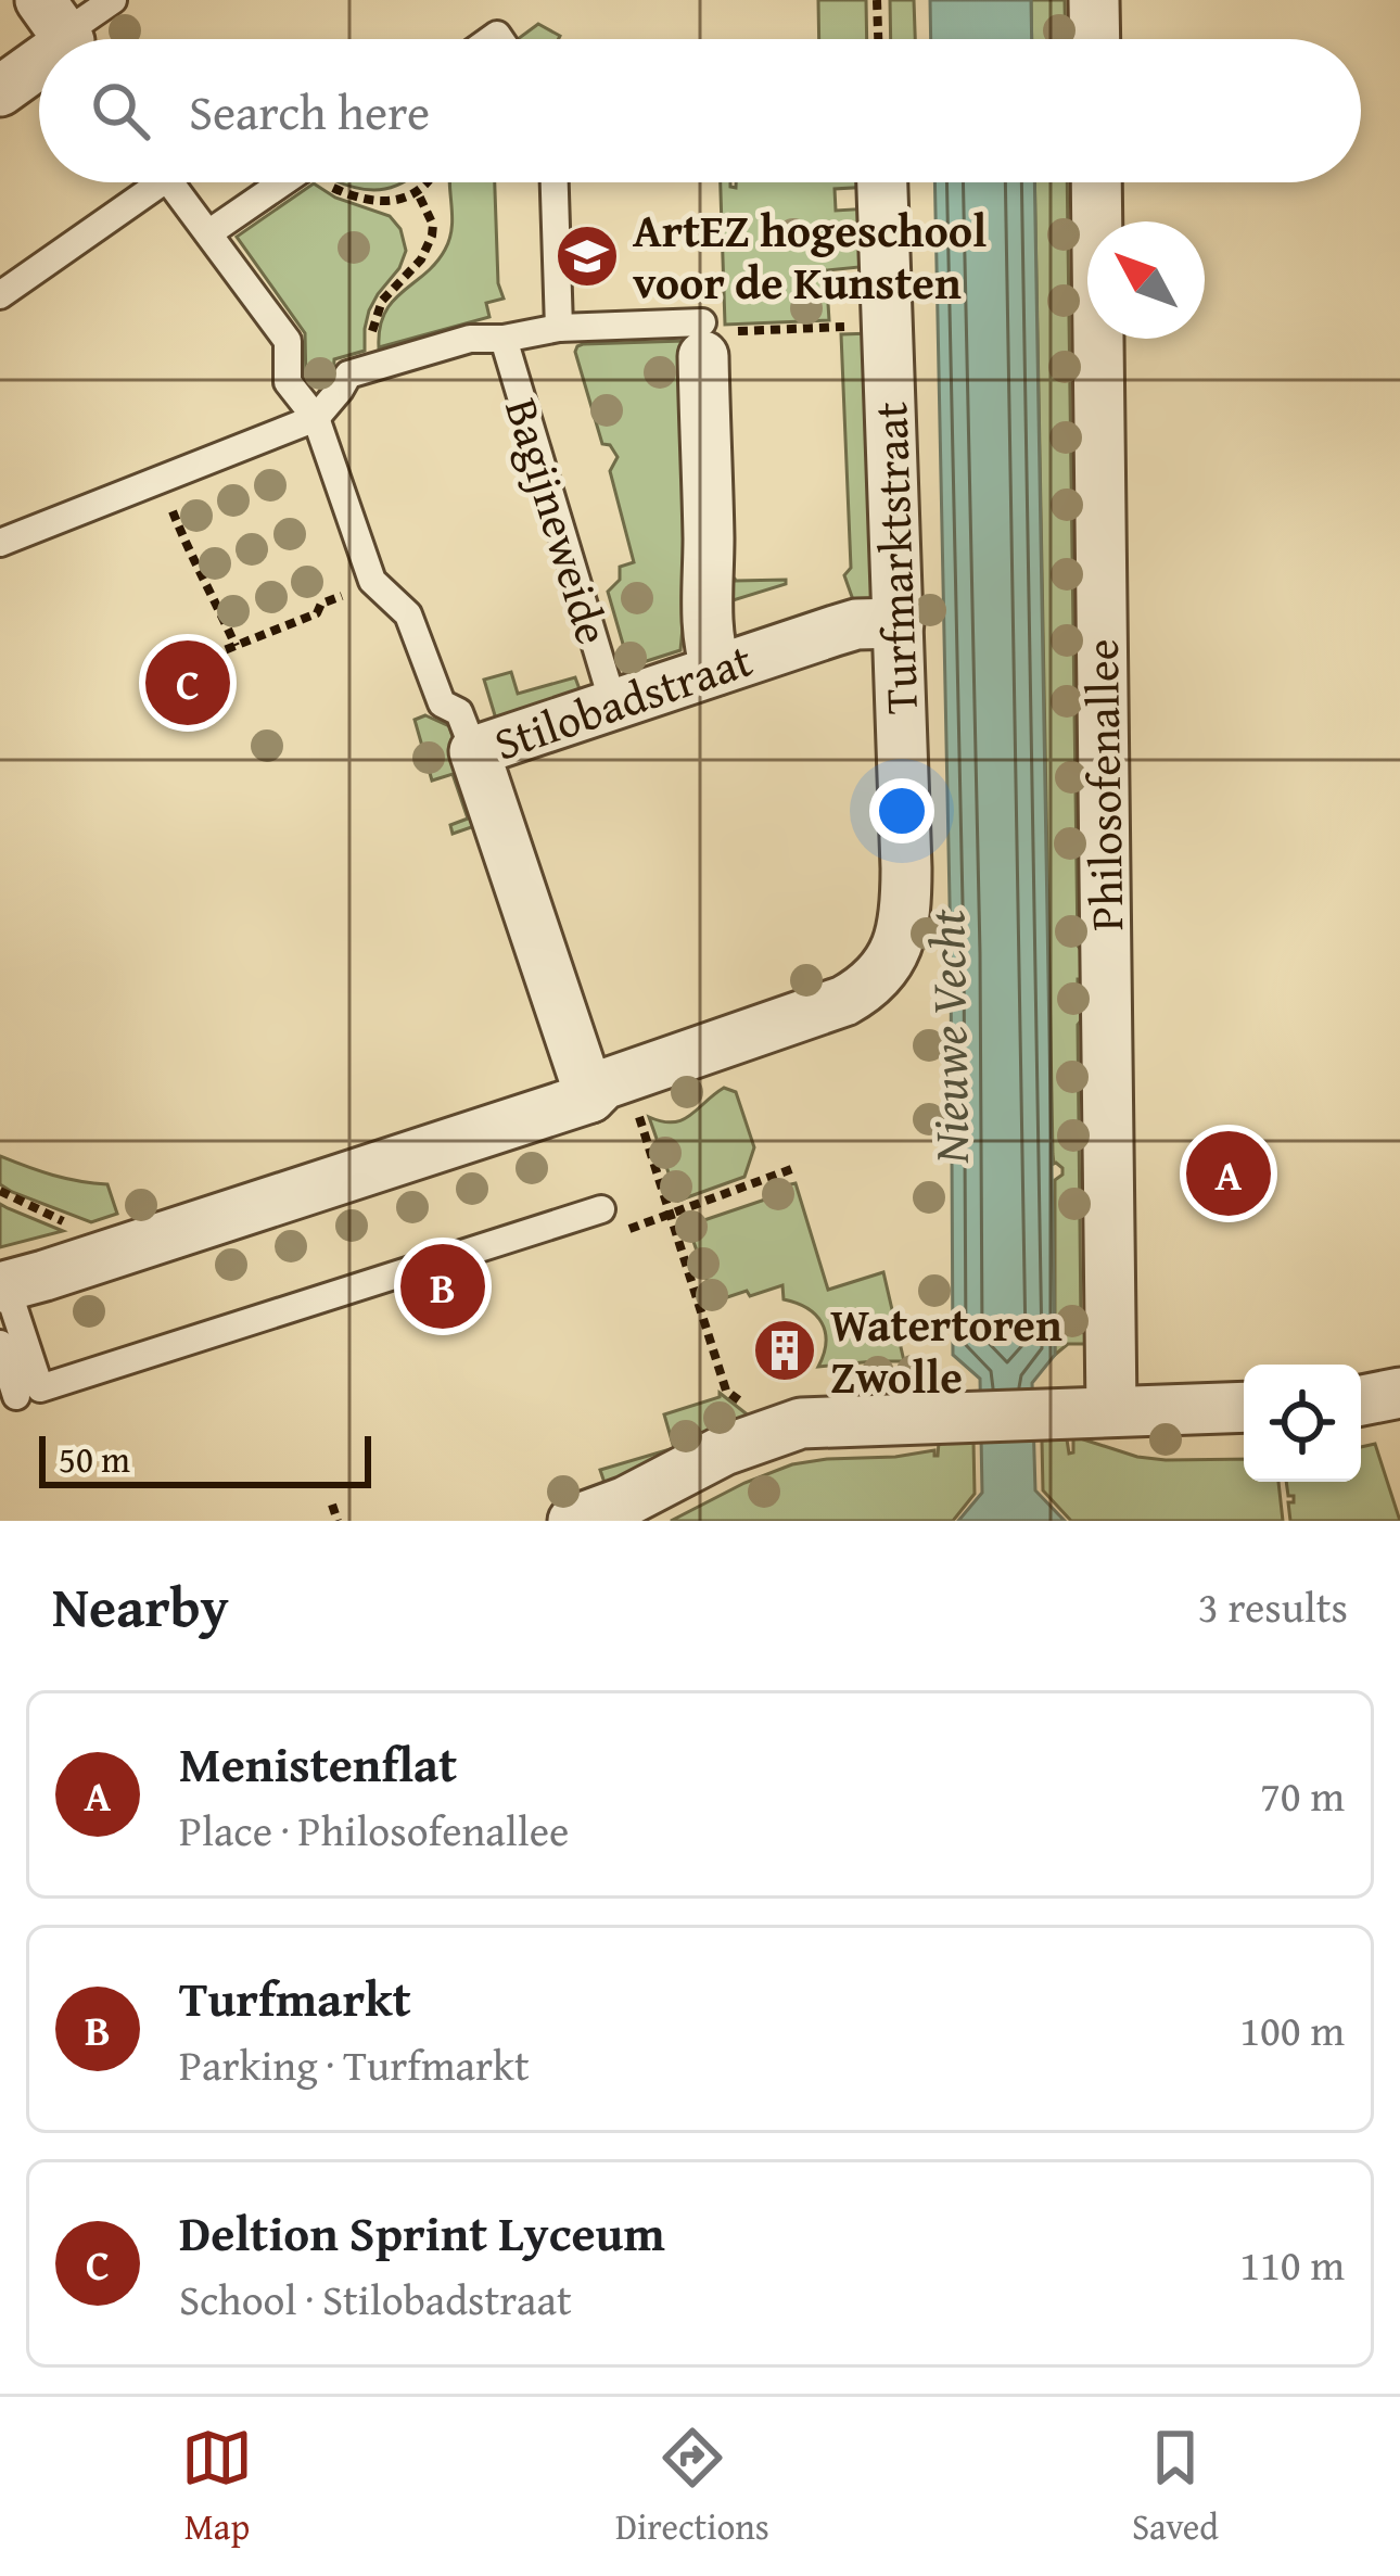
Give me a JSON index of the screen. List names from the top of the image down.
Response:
{
  "streets": {
    "street": ["Turfmarktstraat", "Stilobadstraat", "Philosofenallee"],
    "lane": ["Bagijneweide"]
  },
  "crossings": [
    ["Bagijneweide", "Stilobadstraat"],
    ["Turfmarktstraat", "Stilobadstraat"]
  ],
  "water": ["Nieuwe Vecht"],
  "places": {
    "school or university": ["ArtEZ hogeschool voor de Kunsten"],
    "building": ["Watertoren Zwolle"]
  },
  "scale_bar": "50 m",
  "north": "top left",
  "page": {
    "search": "Search here",
    "pins": ["C", "A", "B"],
    "scale": "50 m",
    "heading": ["Nearby", "3 results"],
    "list": [
      {
        "mark": "A",
        "name": "Menistenflat",
        "note": "Place · Philosofenallee",
        "value": "70 m"
      },
      {
        "mark": "B",
        "name": "Turfmarkt",
        "note": "Parking · Turfmarkt",
        "value": "100 m"
      },
      {
        "mark": "C",
        "name": "Deltion Sprint Lyceum",
        "note": "School · Stilobadstraat",
        "value": "110 m"
      }
    ],
    "nav": ["Map", "Directions", "Saved"]
  }
}
